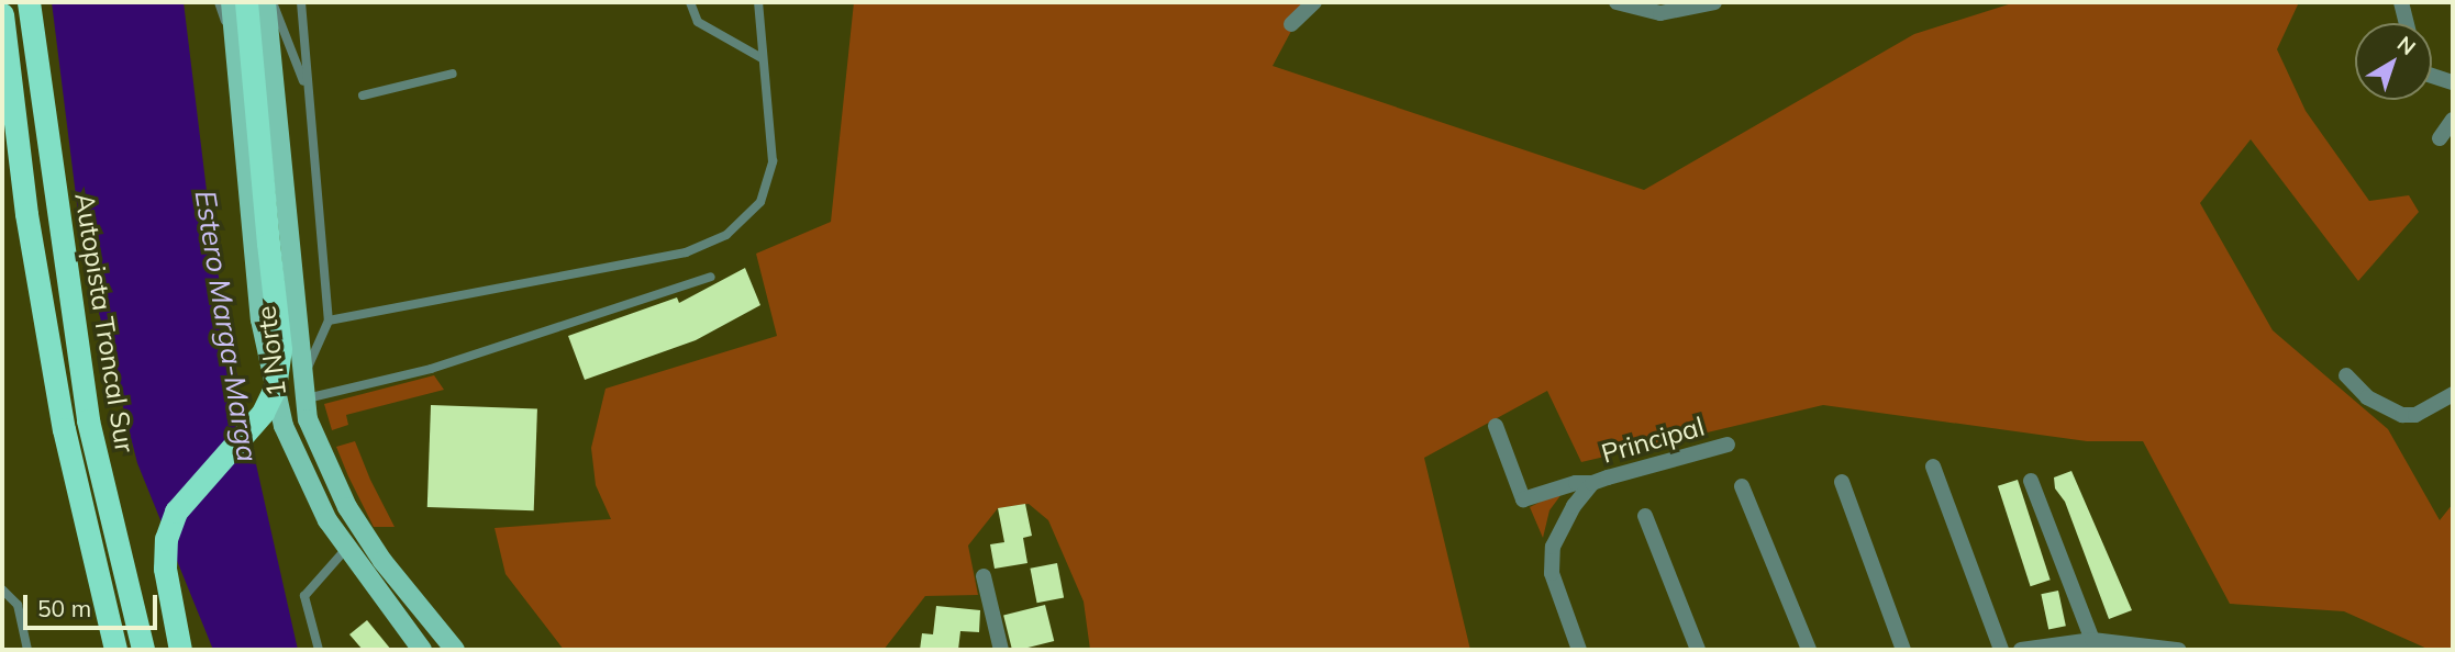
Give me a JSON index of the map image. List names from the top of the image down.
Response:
{
  "streets": {
    "highway": ["Autopista Troncal Sur"],
    "main road": ["1 Norte"],
    "street": ["Principal"]
  },
  "water": ["Estero Marga-Marga"],
  "scale_bar": "50 m",
  "north": "top right"
}
